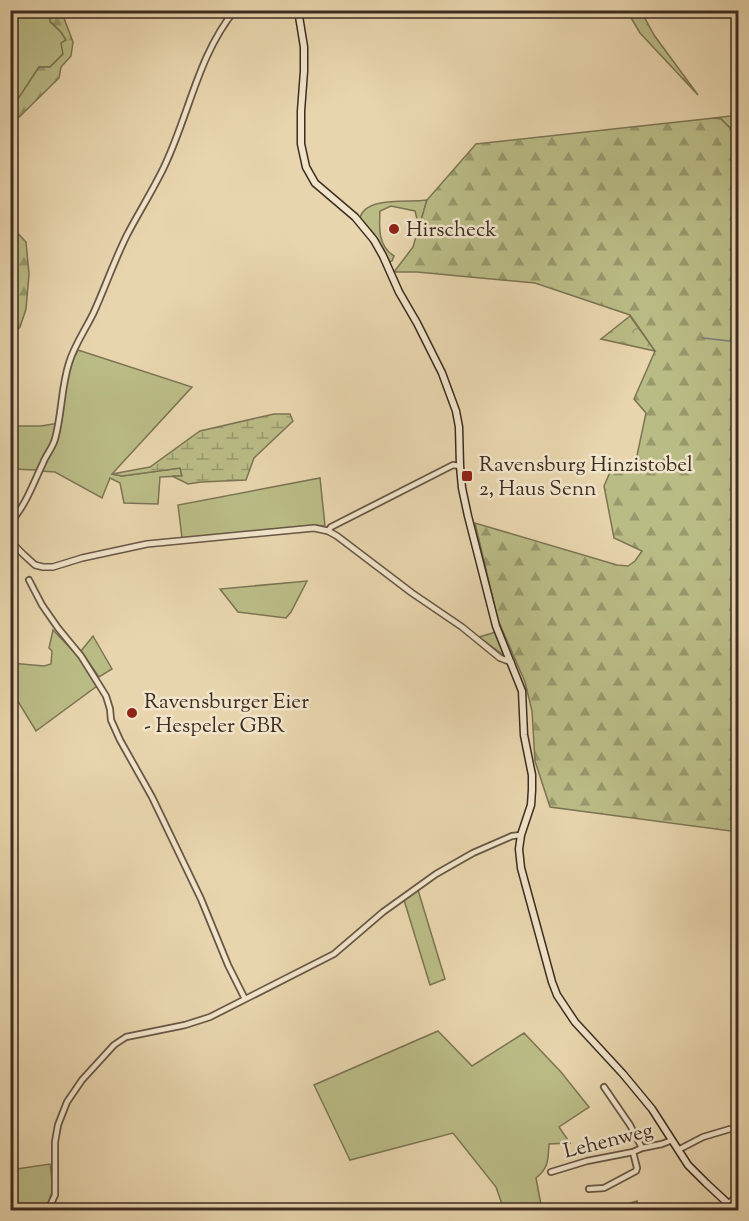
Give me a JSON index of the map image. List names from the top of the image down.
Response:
{
  "streets": {
    "street": ["Lehenweg"]
  },
  "places": {
    "other": ["Hirscheck", "Ravensburger Eier - Hespeler GBR"],
    "transit": ["Ravensburg Hinzistobel 2, Haus Senn"]
  }
}
